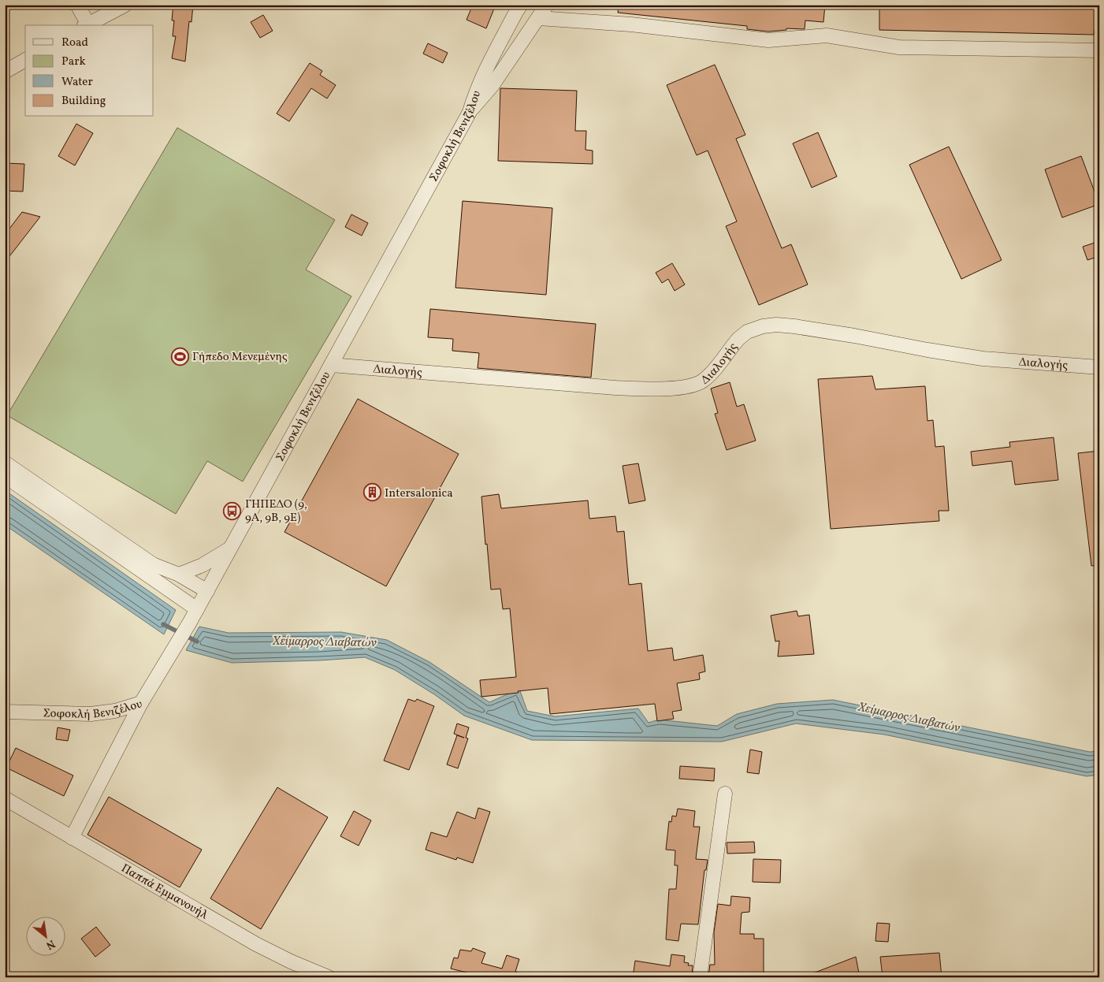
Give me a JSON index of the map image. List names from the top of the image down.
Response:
{
  "streets": {
    "street": ["Σοφοκλή Βενιζέλου", "Διαλογής", "Παππά Εμμανουήλ"]
  },
  "crossings": [
    ["Σοφοκλή Βενιζέλου", "Διαλογής"]
  ],
  "water": ["Χείμαρρος Διαβατών"],
  "places": {
    "sports": ["Γήπεδο Μενεμένης"],
    "building": ["Intersalonica"],
    "bus stop": ["ΓΗΠΕΔΟ (9, 9Α, 9Β, 9Ε)"]
  },
  "legend": [
    "Road",
    "Park",
    "Water",
    "Building"
  ],
  "north": "bottom right"
}
